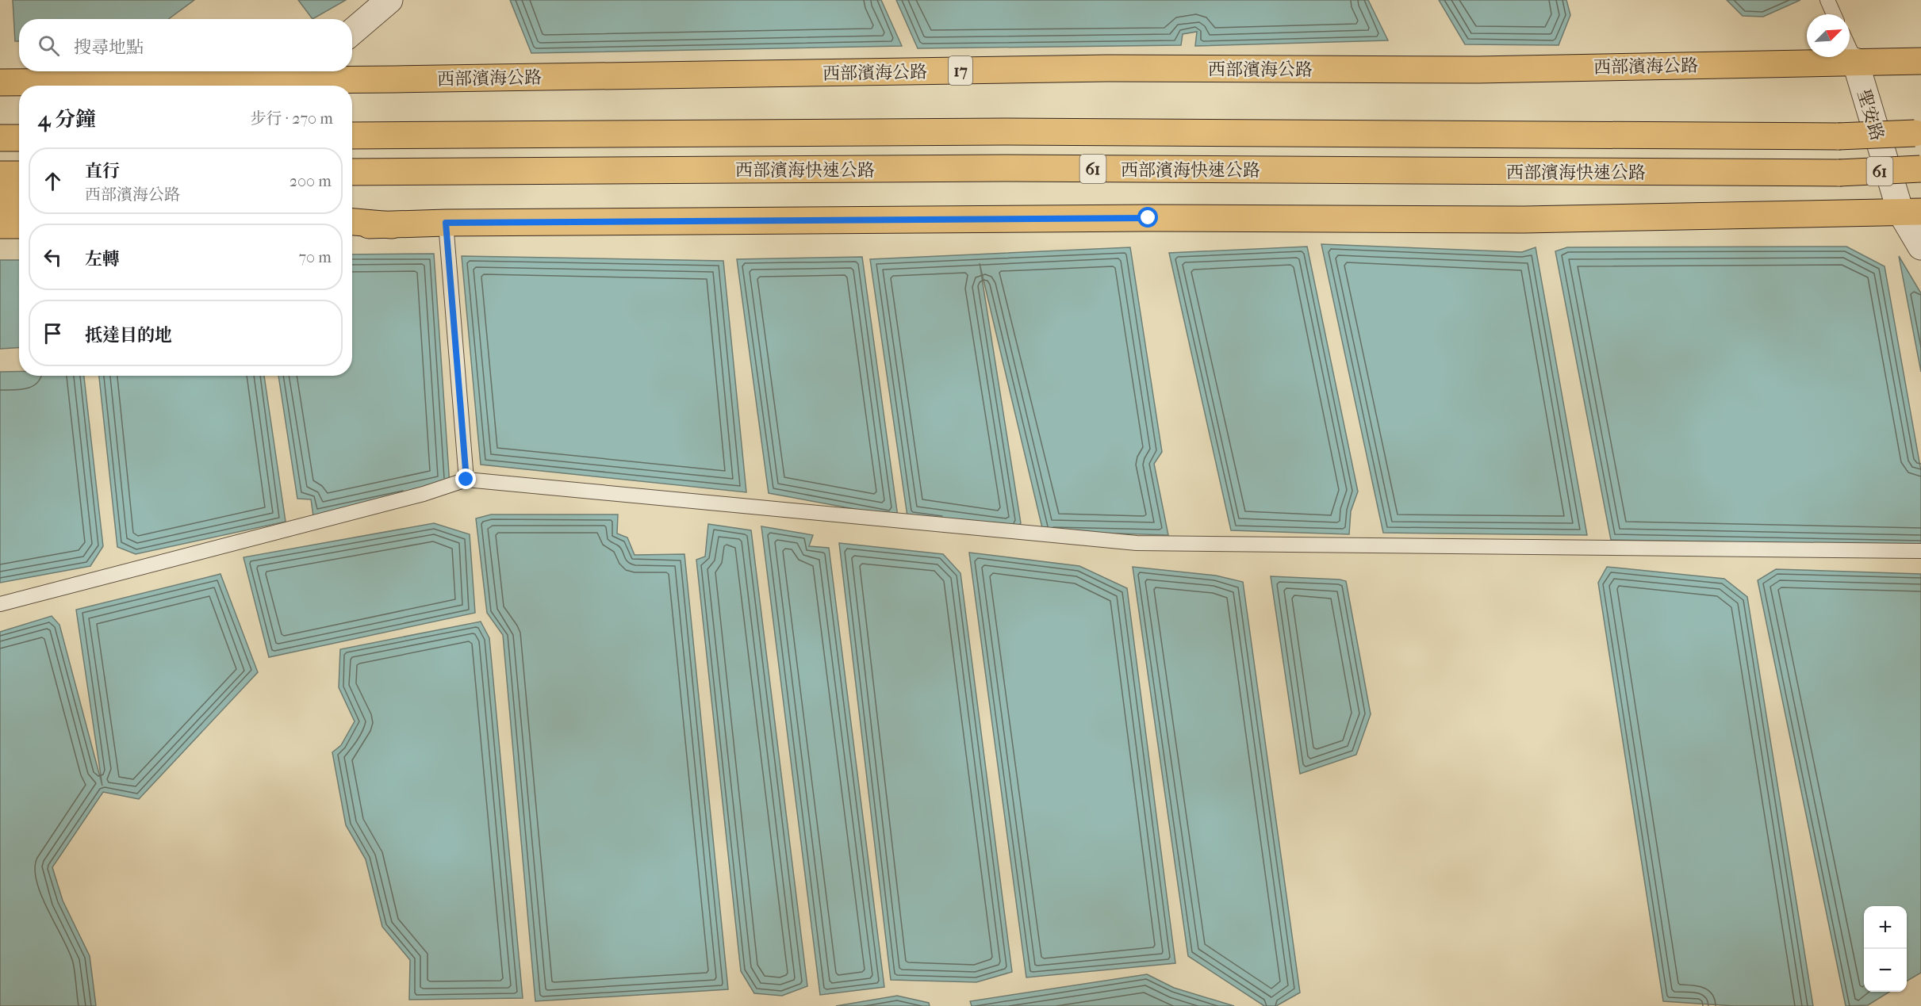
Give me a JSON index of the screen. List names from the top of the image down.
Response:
{
  "streets": {
    "main road": [
      "西部濱海公路",
      "17",
      "61",
      "西部濱海快速公路"
    ],
    "street": ["聖安路"]
  },
  "crossings": [
    ["西部濱海公路", "聖安路"]
  ],
  "north": "top right",
  "page": {
    "search": "搜尋地點",
    "heading": ["4 分鐘", "步行 · 270 m"],
    "list": [
      ["直行", "西部濱海公路", "200 m"],
      ["左轉", "70 m"],
      "抵達目的地"
    ],
    "map_buttons": ["+", "−"]
  }
}
